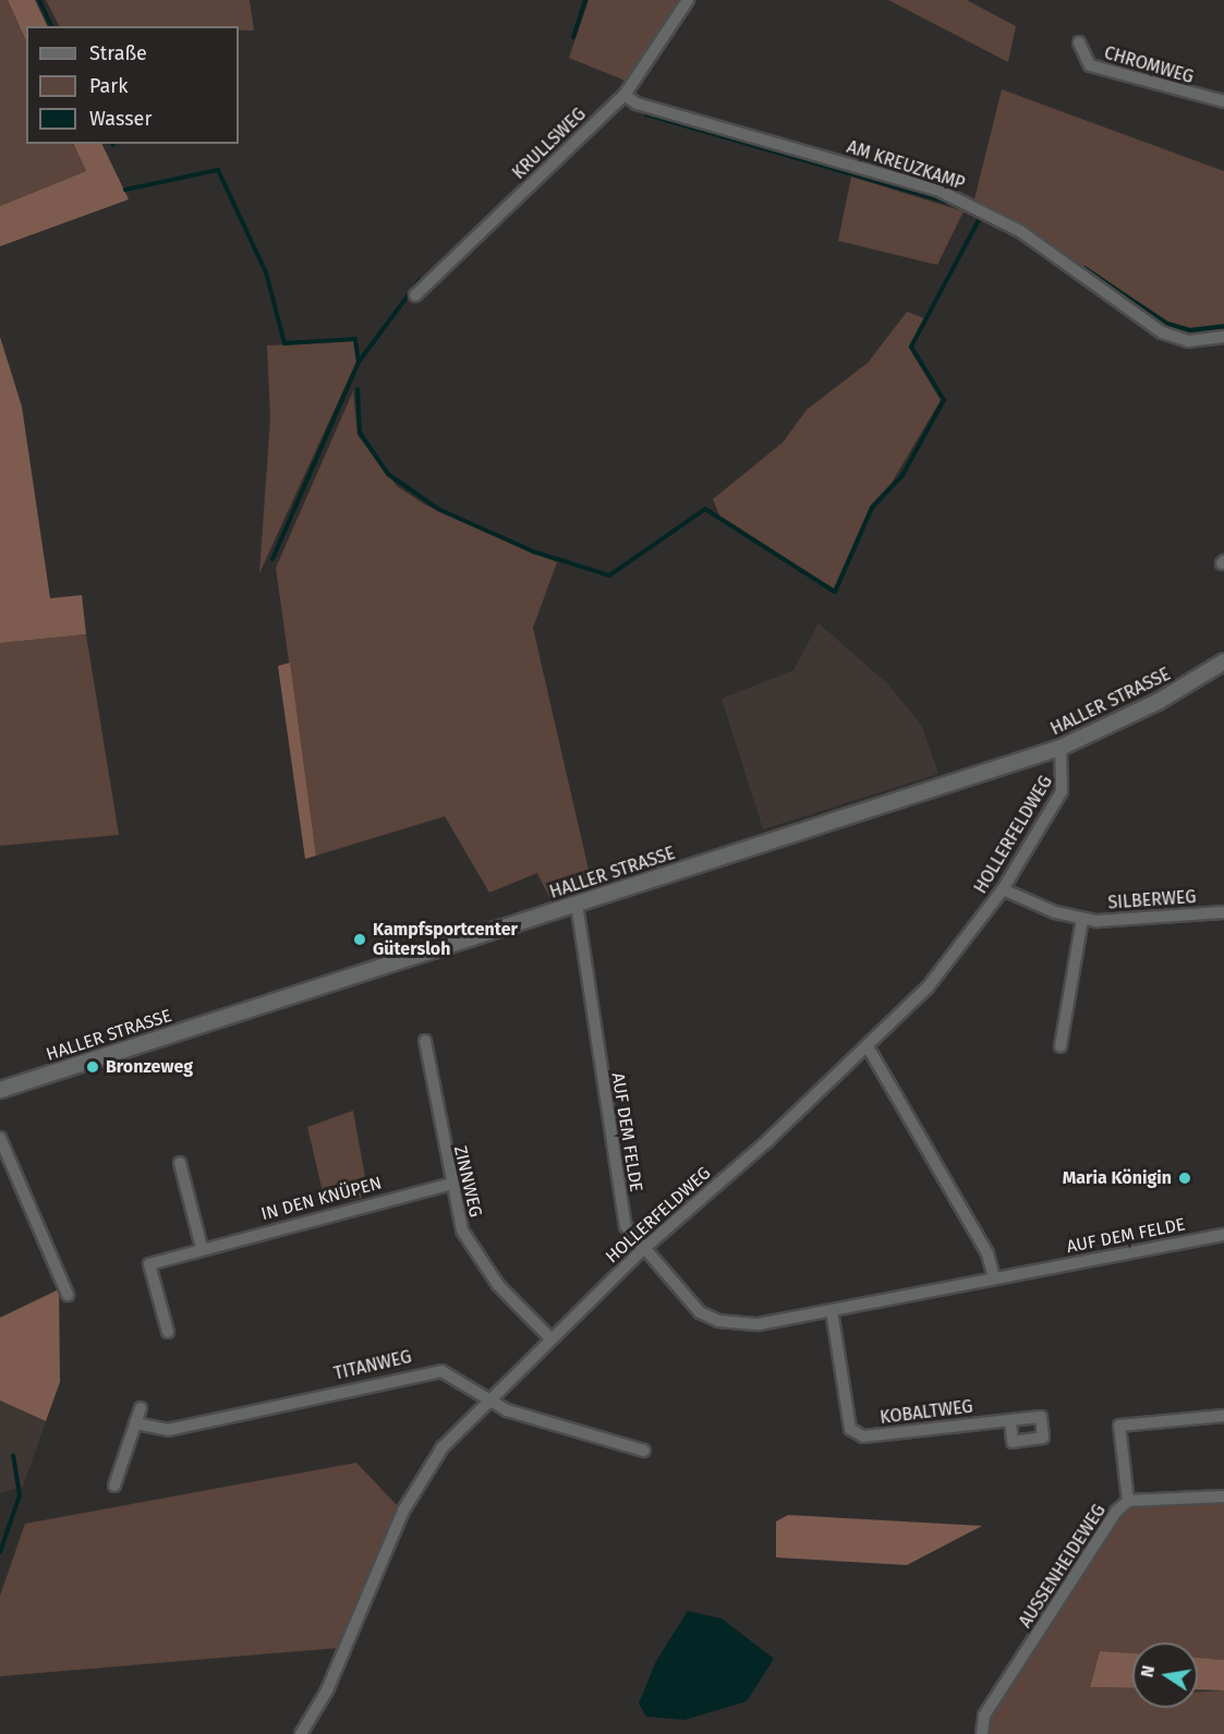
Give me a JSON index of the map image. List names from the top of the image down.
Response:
{
  "streets": {
    "street": [
      "CHROMWEG",
      "KRULLSWEG",
      "AM KREUZKAMP",
      "HALLER STRASSE",
      "HOLLERFELDWEG",
      "SILBERWEG",
      "AUF DEM FELDE",
      "ZINNWEG",
      "IN DEN KNÜPEN",
      "TITANWEG",
      "KOBALTWEG",
      "AUSSENHEIDEWEG"
    ]
  },
  "crossings": [
    ["KRULLSWEG", "AM KREUZKAMP"],
    ["HALLER STRASSE", "HOLLERFELDWEG"],
    ["HALLER STRASSE", "AUF DEM FELDE"],
    ["HOLLERFELDWEG", "SILBERWEG"],
    ["HOLLERFELDWEG", "AUF DEM FELDE"],
    ["HOLLERFELDWEG", "ZINNWEG"],
    ["HOLLERFELDWEG", "TITANWEG"],
    ["AUF DEM FELDE", "KOBALTWEG"],
    ["ZINNWEG", "IN DEN KNÜPEN"]
  ],
  "places": ["Kampfsportcenter Gütersloh", "Bronzeweg", "Maria Königin"],
  "legend": ["Straße", "Park", "Wasser"],
  "north": "left"
}
